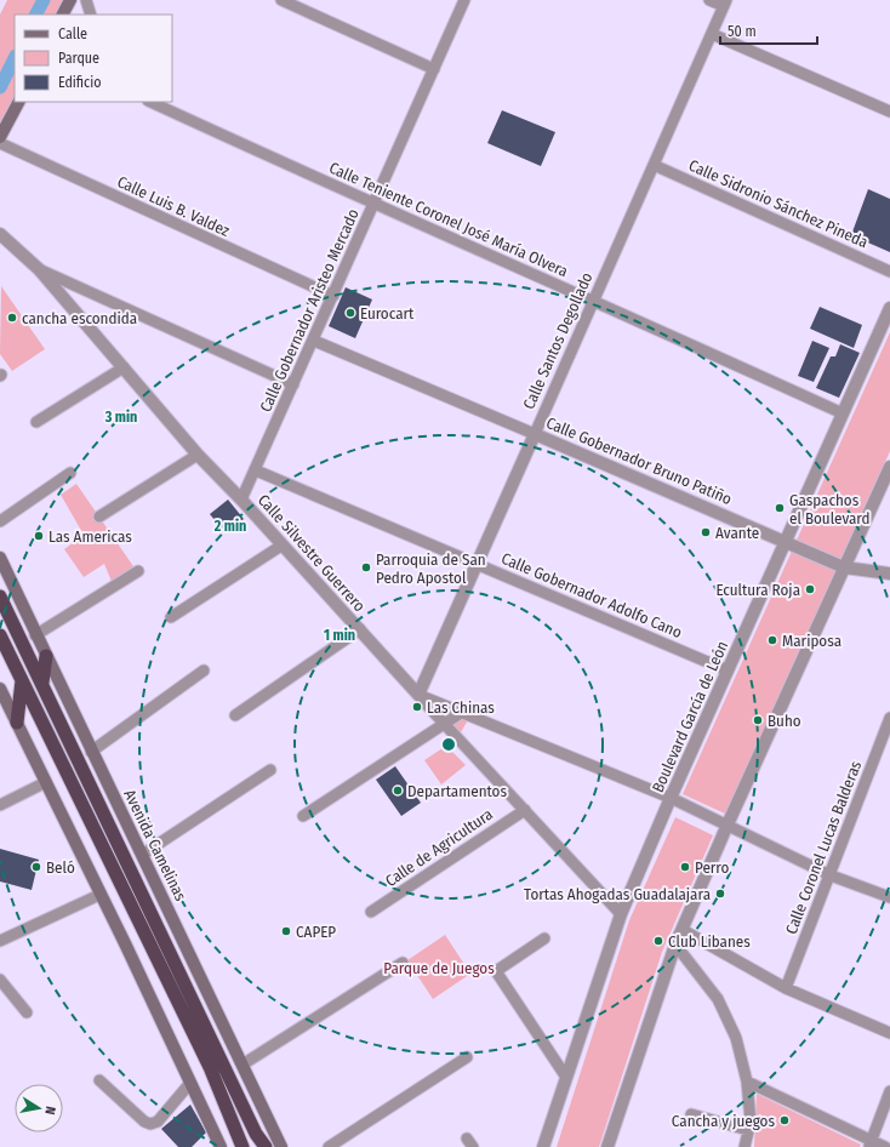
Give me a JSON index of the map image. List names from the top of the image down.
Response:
{
  "streets": {
    "main road": ["Avenida Camelinas"],
    "street": [
      "Calle Sidronio Sánchez Pineda",
      "Calle Luis B. Valdez",
      "Calle Teniente Coronel José María Olvera",
      "Calle Gobernador Aristeo Mercado",
      "Calle Santos Degollado",
      "Calle Gobernador Bruno Patiño",
      "Calle Silvestre Guerrero",
      "Calle Gobernador Adolfo Cano",
      "Boulevard García de León",
      "Calle de Agricultura",
      "Calle Coronel Lucas Balderas"
    ]
  },
  "crossings": [
    ["Calle Sidronio Sánchez Pineda", "Calle Santos Degollado"],
    ["Calle Luis B. Valdez", "Calle Gobernador Aristeo Mercado"],
    ["Calle Teniente Coronel José María Olvera", "Calle Gobernador Aristeo Mercado"],
    ["Calle Teniente Coronel José María Olvera", "Calle Santos Degollado"],
    ["Calle Teniente Coronel José María Olvera", "Boulevard García de León"],
    ["Calle Gobernador Aristeo Mercado", "Calle Gobernador Bruno Patiño"],
    ["Calle Gobernador Aristeo Mercado", "Calle Silvestre Guerrero"],
    ["Calle Gobernador Aristeo Mercado", "Calle Gobernador Adolfo Cano"],
    ["Calle Santos Degollado", "Calle Gobernador Bruno Patiño"],
    ["Calle Santos Degollado", "Calle Silvestre Guerrero"],
    ["Calle Santos Degollado", "Calle Gobernador Adolfo Cano"],
    ["Calle Gobernador Bruno Patiño", "Boulevard García de León"],
    ["Calle Silvestre Guerrero", "Boulevard García de León"],
    ["Calle Silvestre Guerrero", "Calle de Agricultura"],
    ["Calle Gobernador Adolfo Cano", "Boulevard García de León"]
  ],
  "parks": ["Parque de Juegos"],
  "places": [
    "Eurocart",
    "cancha escondida",
    "Gaspachos el Boulevard",
    "Avante",
    "Las Americas",
    "Parroquia de San Pedro Apostol",
    "Ecultura Roja",
    "Mariposa",
    "Las Chinas",
    "Buho",
    "Departamentos",
    "Beló",
    "Perro",
    "Tortas Ahogadas Guadalajara",
    "CAPEP",
    "Club Libanes",
    "Cancha y juegos"
  ],
  "legend": ["Calle", "Parque", "Edificio"],
  "scale_bar": "50 m",
  "north": "right",
  "rings": ["3 min", "2 min", "1 min"]
}
